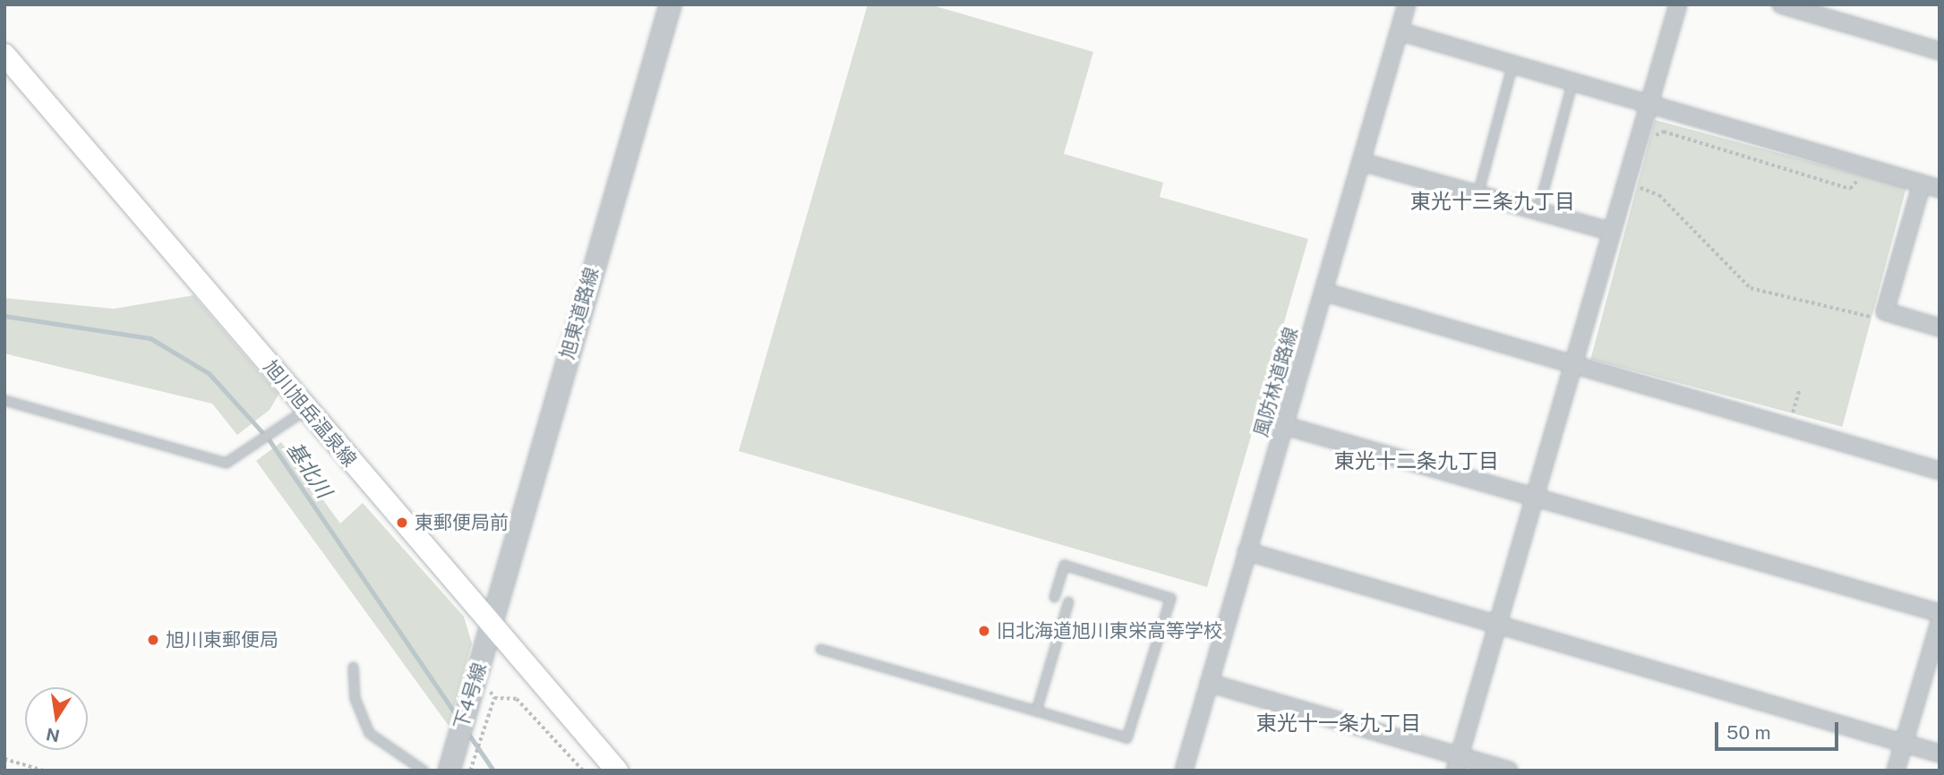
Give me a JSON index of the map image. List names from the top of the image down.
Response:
{
  "streets": {
    "main road": ["旭川旭岳温泉線"],
    "street": ["旭東道路線", "風防林道路線", "下4号線"]
  },
  "crossings": [
    ["旭東道路線", "旭川旭岳温泉線"],
    ["旭東道路線", "下4号線"],
    ["旭川旭岳温泉線", "下4号線"]
  ],
  "districts": ["東光十三条九丁目", "東光十二条九丁目", "東光十一条九丁目"],
  "water": ["基北川"],
  "places": ["東郵便局前", "旧北海道旭川東栄高等学校", "旭川東郵便局"],
  "scale_bar": "50 m",
  "north": "bottom"
}
